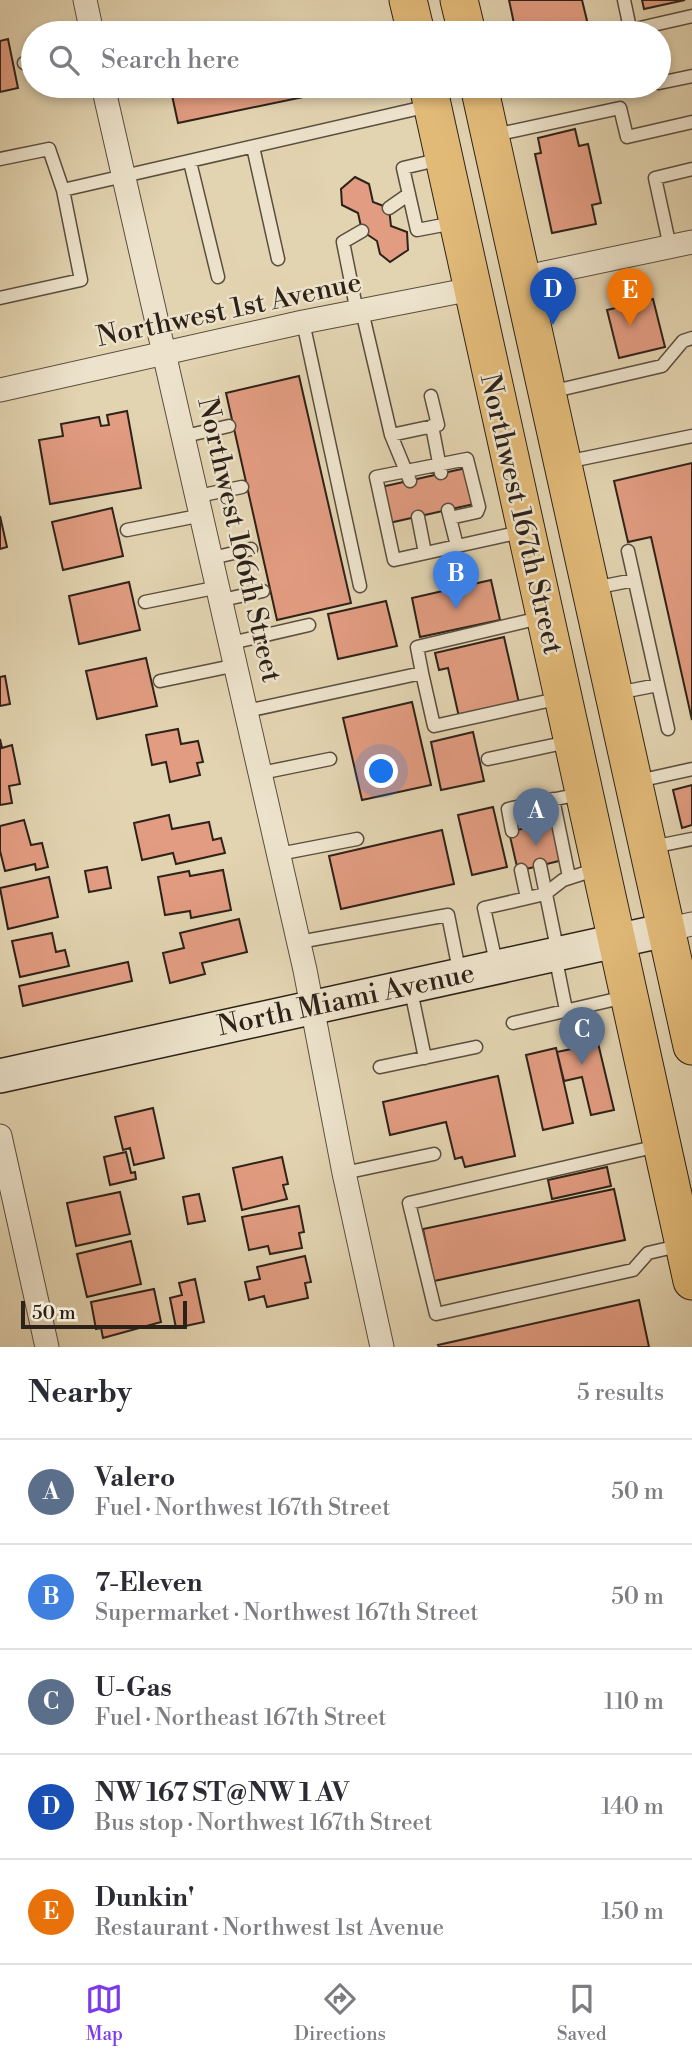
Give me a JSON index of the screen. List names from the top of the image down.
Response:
{
  "streets": {
    "main road": ["Northwest 167th Street"],
    "street": ["Northwest 1st Avenue", "Northwest 166th Street", "North Miami Avenue"]
  },
  "crossings": [
    ["Northwest 1st Avenue", "Northwest 167th Street"],
    ["Northwest 1st Avenue", "Northwest 166th Street"],
    ["Northwest 167th Street", "North Miami Avenue"],
    ["Northwest 166th Street", "North Miami Avenue"]
  ],
  "scale_bar": "50 m",
  "page": {
    "search": "Search here",
    "pins": [
      "D",
      "E",
      "B",
      "A",
      "C"
    ],
    "scale": "50 m",
    "heading": ["Nearby", "5 results"],
    "list": [
      {
        "mark": "A",
        "name": "Valero",
        "note": "Fuel · Northwest 167th Street",
        "value": "50 m"
      },
      {
        "mark": "B",
        "name": "7-Eleven",
        "note": "Supermarket · Northwest 167th Street",
        "value": "50 m"
      },
      {
        "mark": "C",
        "name": "U-Gas",
        "note": "Fuel · Northeast 167th Street",
        "value": "110 m"
      },
      {
        "mark": "D",
        "name": "NW 167 ST@NW 1 AV",
        "note": "Bus stop · Northwest 167th Street",
        "value": "140 m"
      },
      {
        "mark": "E",
        "name": "Dunkin'",
        "note": "Restaurant · Northwest 1st Avenue",
        "value": "150 m"
      }
    ],
    "nav": ["Map", "Directions", "Saved"]
  }
}
